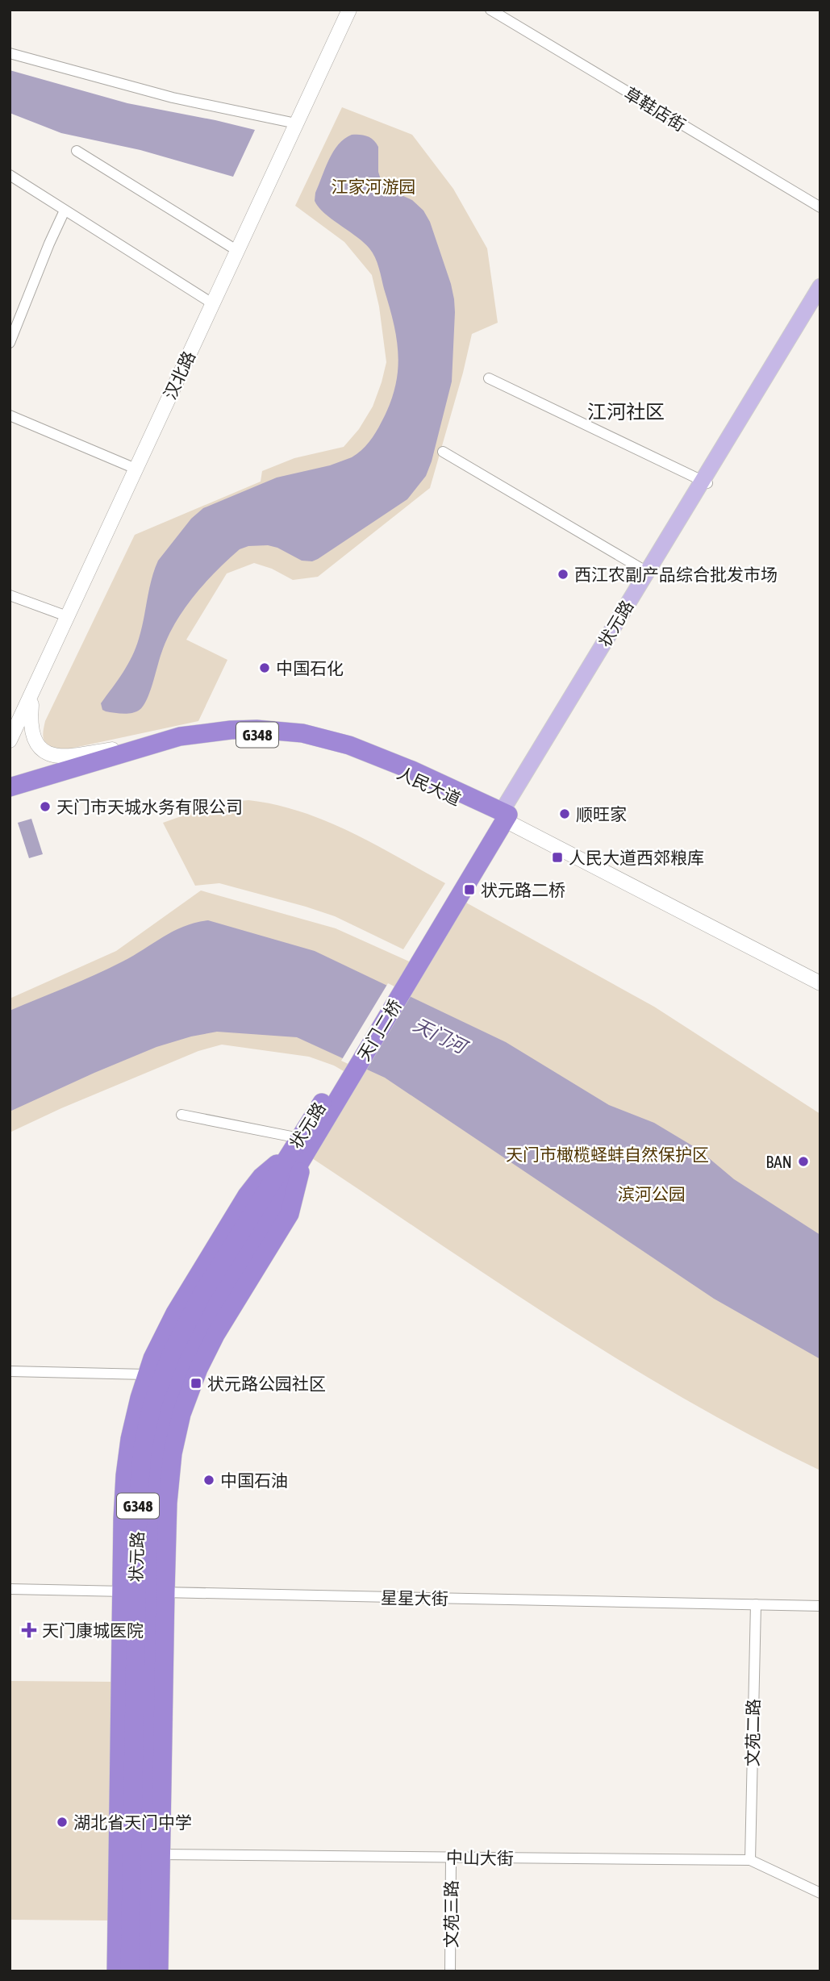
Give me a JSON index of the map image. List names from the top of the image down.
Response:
{
  "streets": {
    "highway": [
      "状元路",
      "G348",
      "人民大道",
      "天门二桥"
    ],
    "main road": ["汉北路"],
    "street": [
      "草鞋店街",
      "星星大街",
      "文苑二路",
      "中山大街",
      "文苑三路"
    ]
  },
  "crossings": [
    ["状元路", "人民大道"],
    ["状元路", "天门二桥"],
    ["状元路", "星星大街"],
    ["状元路", "中山大街"],
    ["星星大街", "文苑二路"],
    ["文苑二路", "中山大街"],
    ["中山大街", "文苑三路"]
  ],
  "districts": ["江河社区"],
  "water": ["天门河"],
  "parks": ["江家河游园", "天门市橄榄蛏蚌自然保护区", "滨河公园"],
  "places": {
    "other": [
      "西江农副产品综合批发市场",
      "中国石化",
      "天门市天城水务有限公司",
      "顺旺家",
      "BAN",
      "中国石油",
      "湖北省天门中学"
    ],
    "transit": ["人民大道西郊粮库", "状元路二桥", "状元路公园社区"],
    "health": ["天门康城医院"]
  }
}
